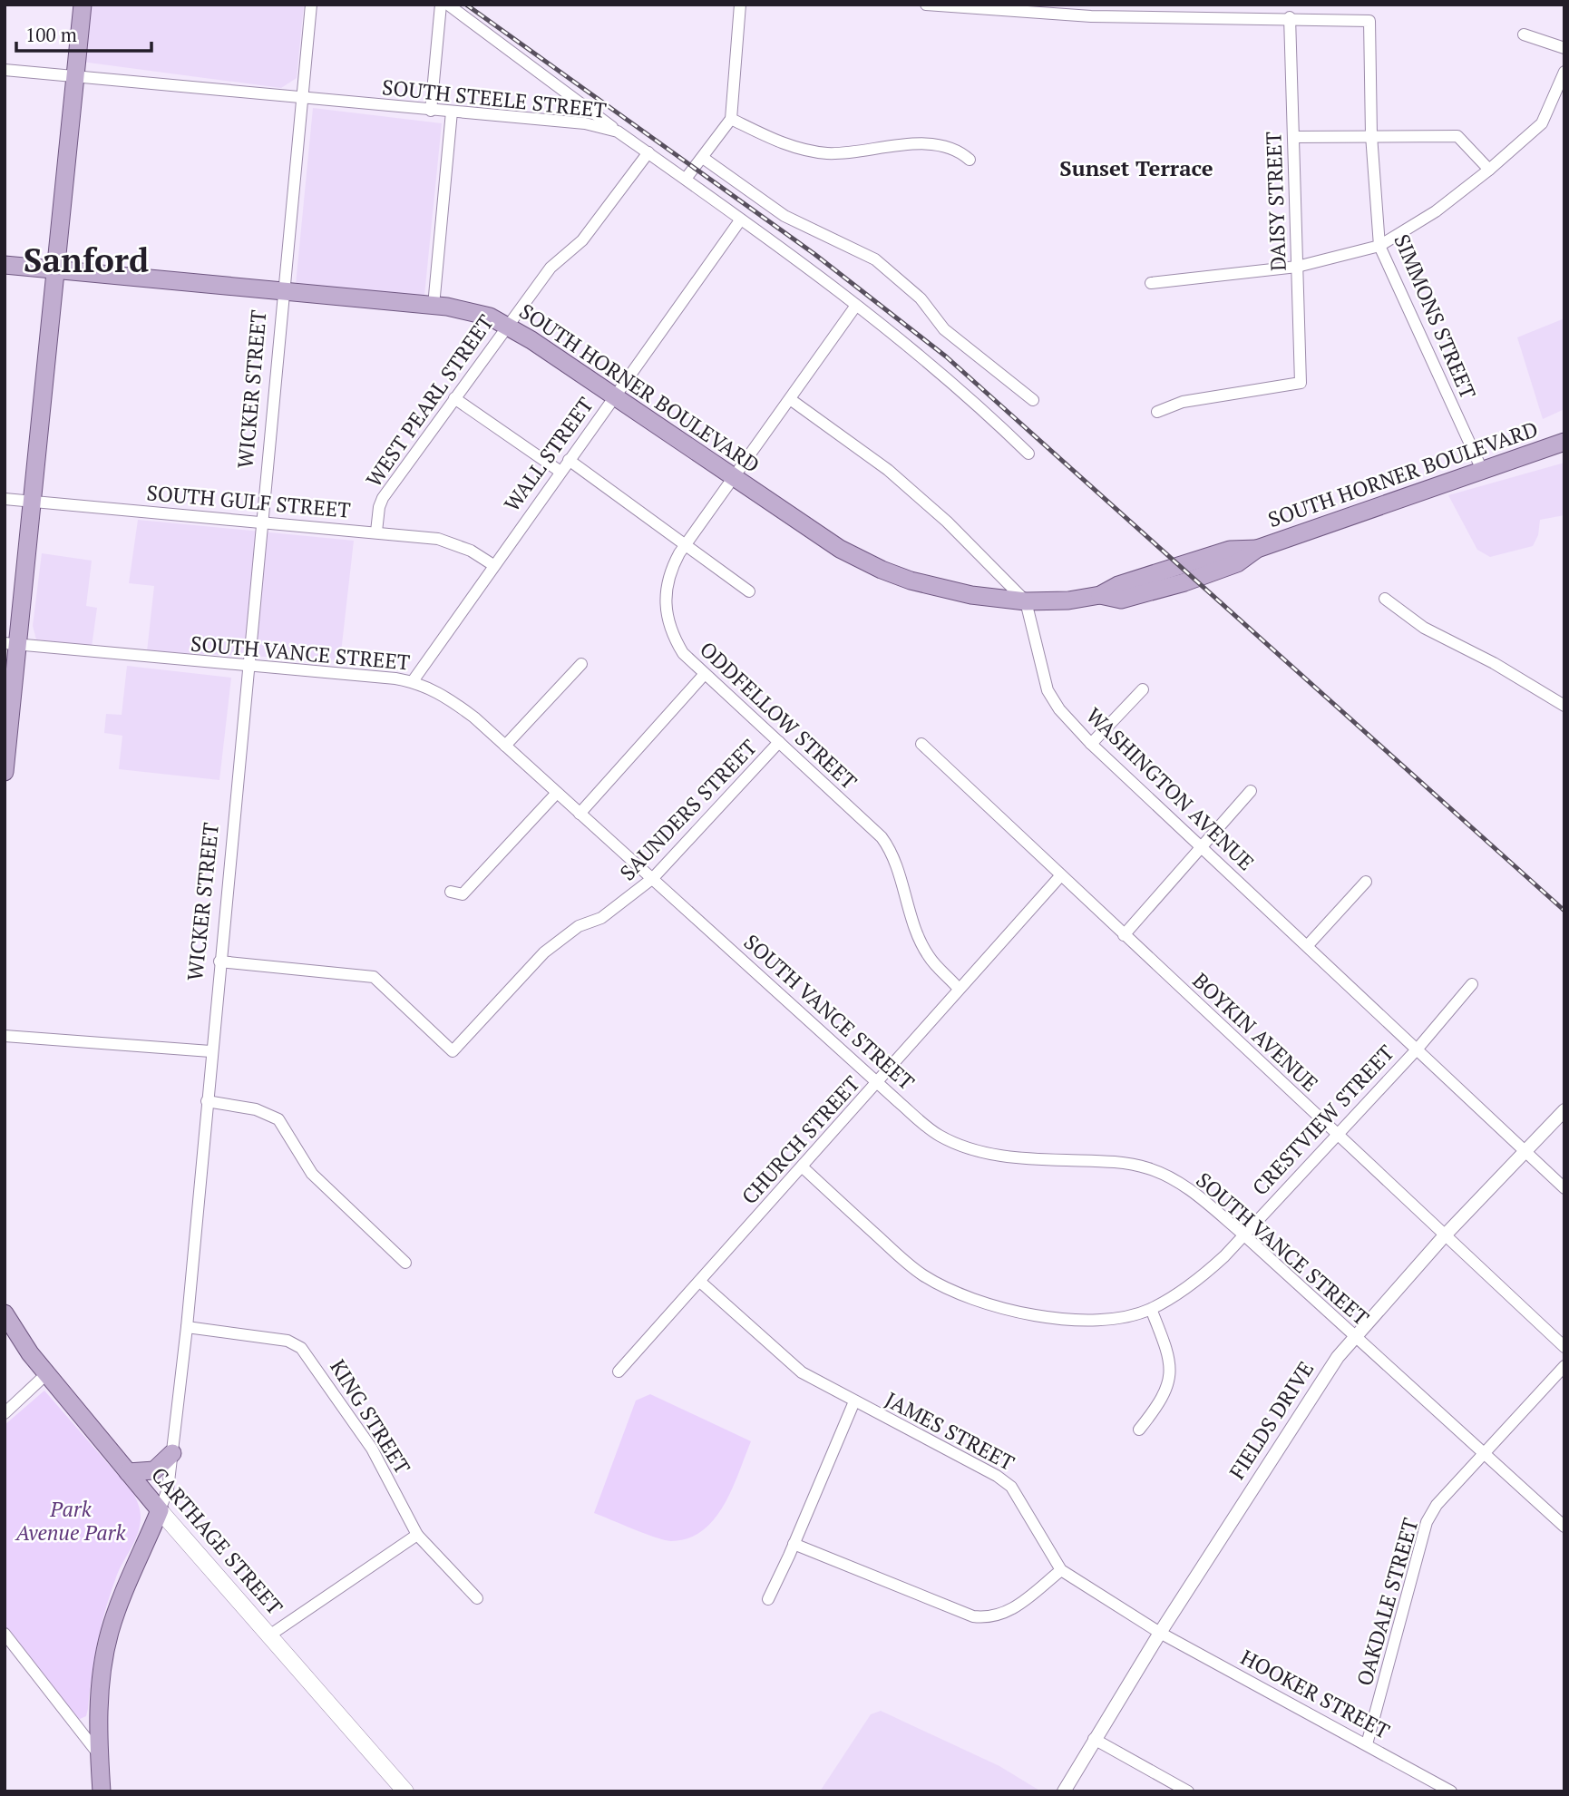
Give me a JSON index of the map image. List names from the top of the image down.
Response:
{
  "streets": {
    "main road": ["SOUTH HORNER BOULEVARD", "WICKER STREET", "CARTHAGE STREET"],
    "street": [
      "SOUTH STEELE STREET",
      "DAISY STREET",
      "SIMMONS STREET",
      "WEST PEARL STREET",
      "WALL STREET",
      "SOUTH GULF STREET",
      "SOUTH VANCE STREET",
      "ODDFELLOW STREET",
      "WASHINGTON AVENUE",
      "SAUNDERS STREET",
      "BOYKIN AVENUE",
      "CRESTVIEW STREET",
      "CHURCH STREET",
      "KING STREET",
      "FIELDS DRIVE",
      "JAMES STREET",
      "OAKDALE STREET",
      "HOOKER STREET"
    ]
  },
  "crossings": [
    ["SOUTH STEELE STREET", "WICKER STREET"],
    ["SOUTH STEELE STREET", "WEST PEARL STREET"],
    ["SOUTH STEELE STREET", "WALL STREET"],
    ["SOUTH STEELE STREET", "ODDFELLOW STREET"],
    ["DAISY STREET", "SIMMONS STREET"],
    ["SIMMONS STREET", "SOUTH HORNER BOULEVARD"],
    ["SOUTH HORNER BOULEVARD", "WICKER STREET"],
    ["SOUTH HORNER BOULEVARD", "WEST PEARL STREET"],
    ["SOUTH HORNER BOULEVARD", "WALL STREET"],
    ["SOUTH HORNER BOULEVARD", "ODDFELLOW STREET"],
    ["SOUTH HORNER BOULEVARD", "WASHINGTON AVENUE"],
    ["WICKER STREET", "SOUTH GULF STREET"],
    ["WICKER STREET", "SOUTH VANCE STREET"],
    ["WICKER STREET", "SAUNDERS STREET"],
    ["WICKER STREET", "KING STREET"],
    ["WICKER STREET", "CARTHAGE STREET"],
    ["WEST PEARL STREET", "SOUTH GULF STREET"],
    ["WALL STREET", "SOUTH GULF STREET"],
    ["WALL STREET", "SOUTH VANCE STREET"],
    ["SOUTH VANCE STREET", "SAUNDERS STREET"],
    ["SOUTH VANCE STREET", "CRESTVIEW STREET"],
    ["SOUTH VANCE STREET", "CHURCH STREET"],
    ["SOUTH VANCE STREET", "FIELDS DRIVE"],
    ["SOUTH VANCE STREET", "OAKDALE STREET"],
    ["ODDFELLOW STREET", "SAUNDERS STREET"],
    ["ODDFELLOW STREET", "CHURCH STREET"],
    ["WASHINGTON AVENUE", "CRESTVIEW STREET"],
    ["WASHINGTON AVENUE", "FIELDS DRIVE"],
    ["BOYKIN AVENUE", "CRESTVIEW STREET"],
    ["BOYKIN AVENUE", "CHURCH STREET"],
    ["BOYKIN AVENUE", "FIELDS DRIVE"],
    ["CRESTVIEW STREET", "CHURCH STREET"],
    ["CHURCH STREET", "JAMES STREET"],
    ["FIELDS DRIVE", "JAMES STREET"],
    ["FIELDS DRIVE", "HOOKER STREET"],
    ["JAMES STREET", "HOOKER STREET"],
    ["OAKDALE STREET", "HOOKER STREET"]
  ],
  "districts": ["Sunset Terrace", "Sanford"],
  "parks": ["Park Avenue Park"],
  "scale_bar": "100 m"
}
